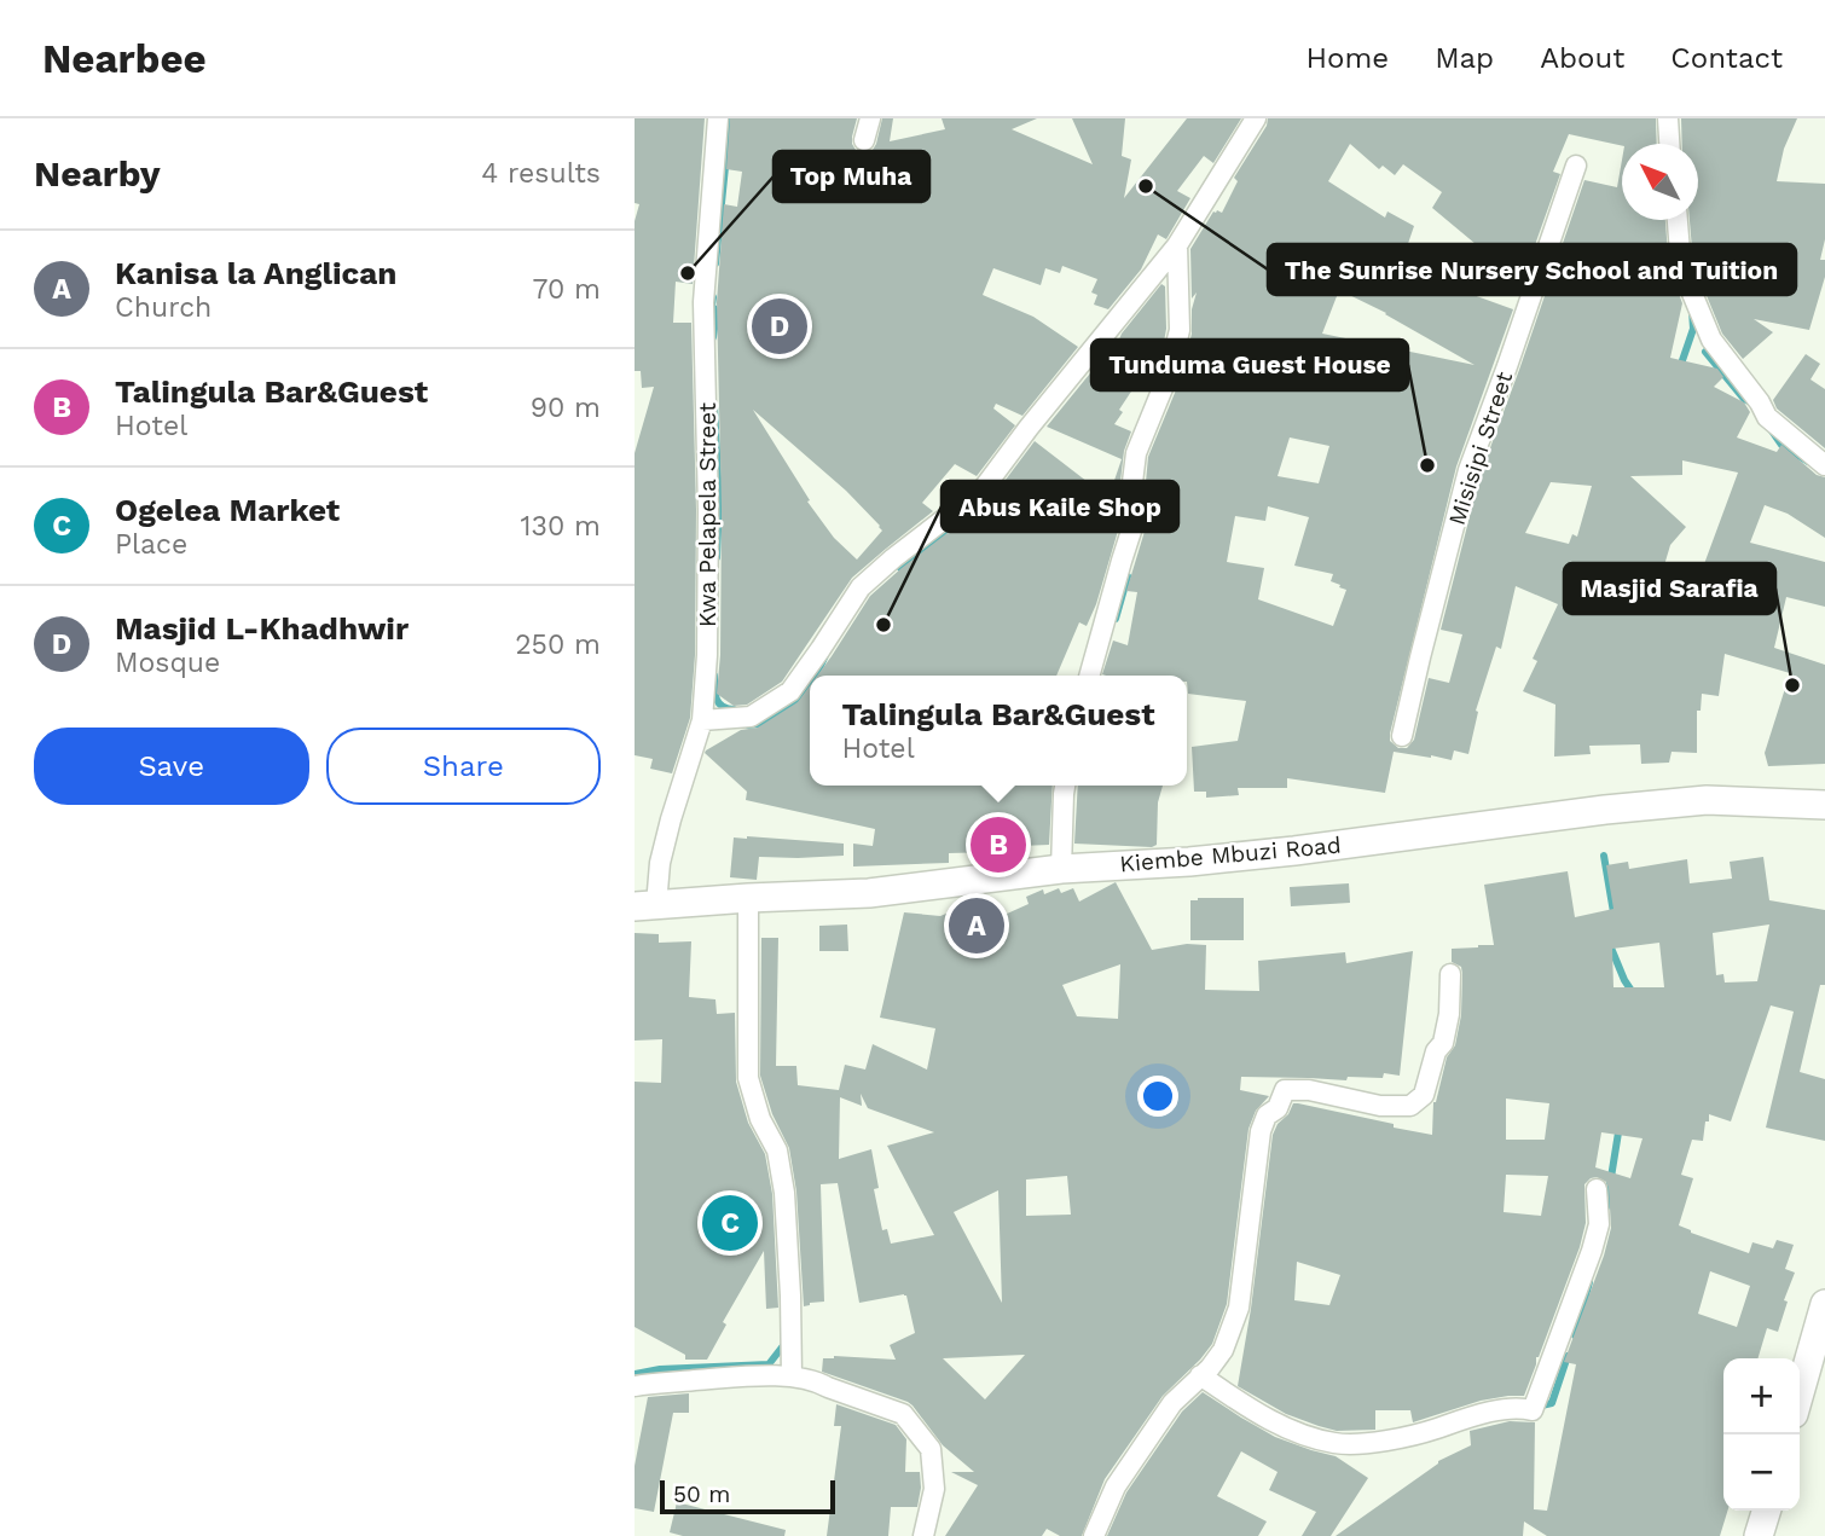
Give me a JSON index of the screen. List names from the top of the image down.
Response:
{
  "streets": {
    "main road": ["Kiembe Mbuzi Road"],
    "street": ["Misisipi Street", "Kwa Pelapela Street"]
  },
  "crossings": [
    ["Kwa Pelapela Street", "Kiembe Mbuzi Road"]
  ],
  "places": [
    "The Sunrise Nursery School and Tuition",
    "Top Muha",
    "Tunduma Guest House",
    "Abus Kaile Shop",
    "Masjid Sarafia"
  ],
  "scale_bar": "50 m",
  "north": "top left",
  "page": {
    "header": "Nearbee",
    "nav": [
      "Home",
      "Map",
      "About",
      "Contact"
    ],
    "heading": ["Nearby", "4 results"],
    "list": [
      {
        "mark": "A",
        "name": "Kanisa la Anglican",
        "note": "Church",
        "value": "70 m"
      },
      {
        "mark": "B",
        "name": "Talingula Bar&Guest",
        "note": "Hotel",
        "value": "90 m"
      },
      {
        "mark": "C",
        "name": "Ogelea Market",
        "note": "Place",
        "value": "130 m"
      },
      {
        "mark": "D",
        "name": "Masjid L-Khadhwir",
        "note": "Mosque",
        "value": "250 m"
      }
    ],
    "pins": [
      "D",
      "B",
      "A",
      "C"
    ],
    "popup": ["Talingula Bar&Guest", "Hotel"],
    "buttons": ["Save", "Share"],
    "map_buttons": ["+", "−"],
    "scale": "50 m"
  }
}
